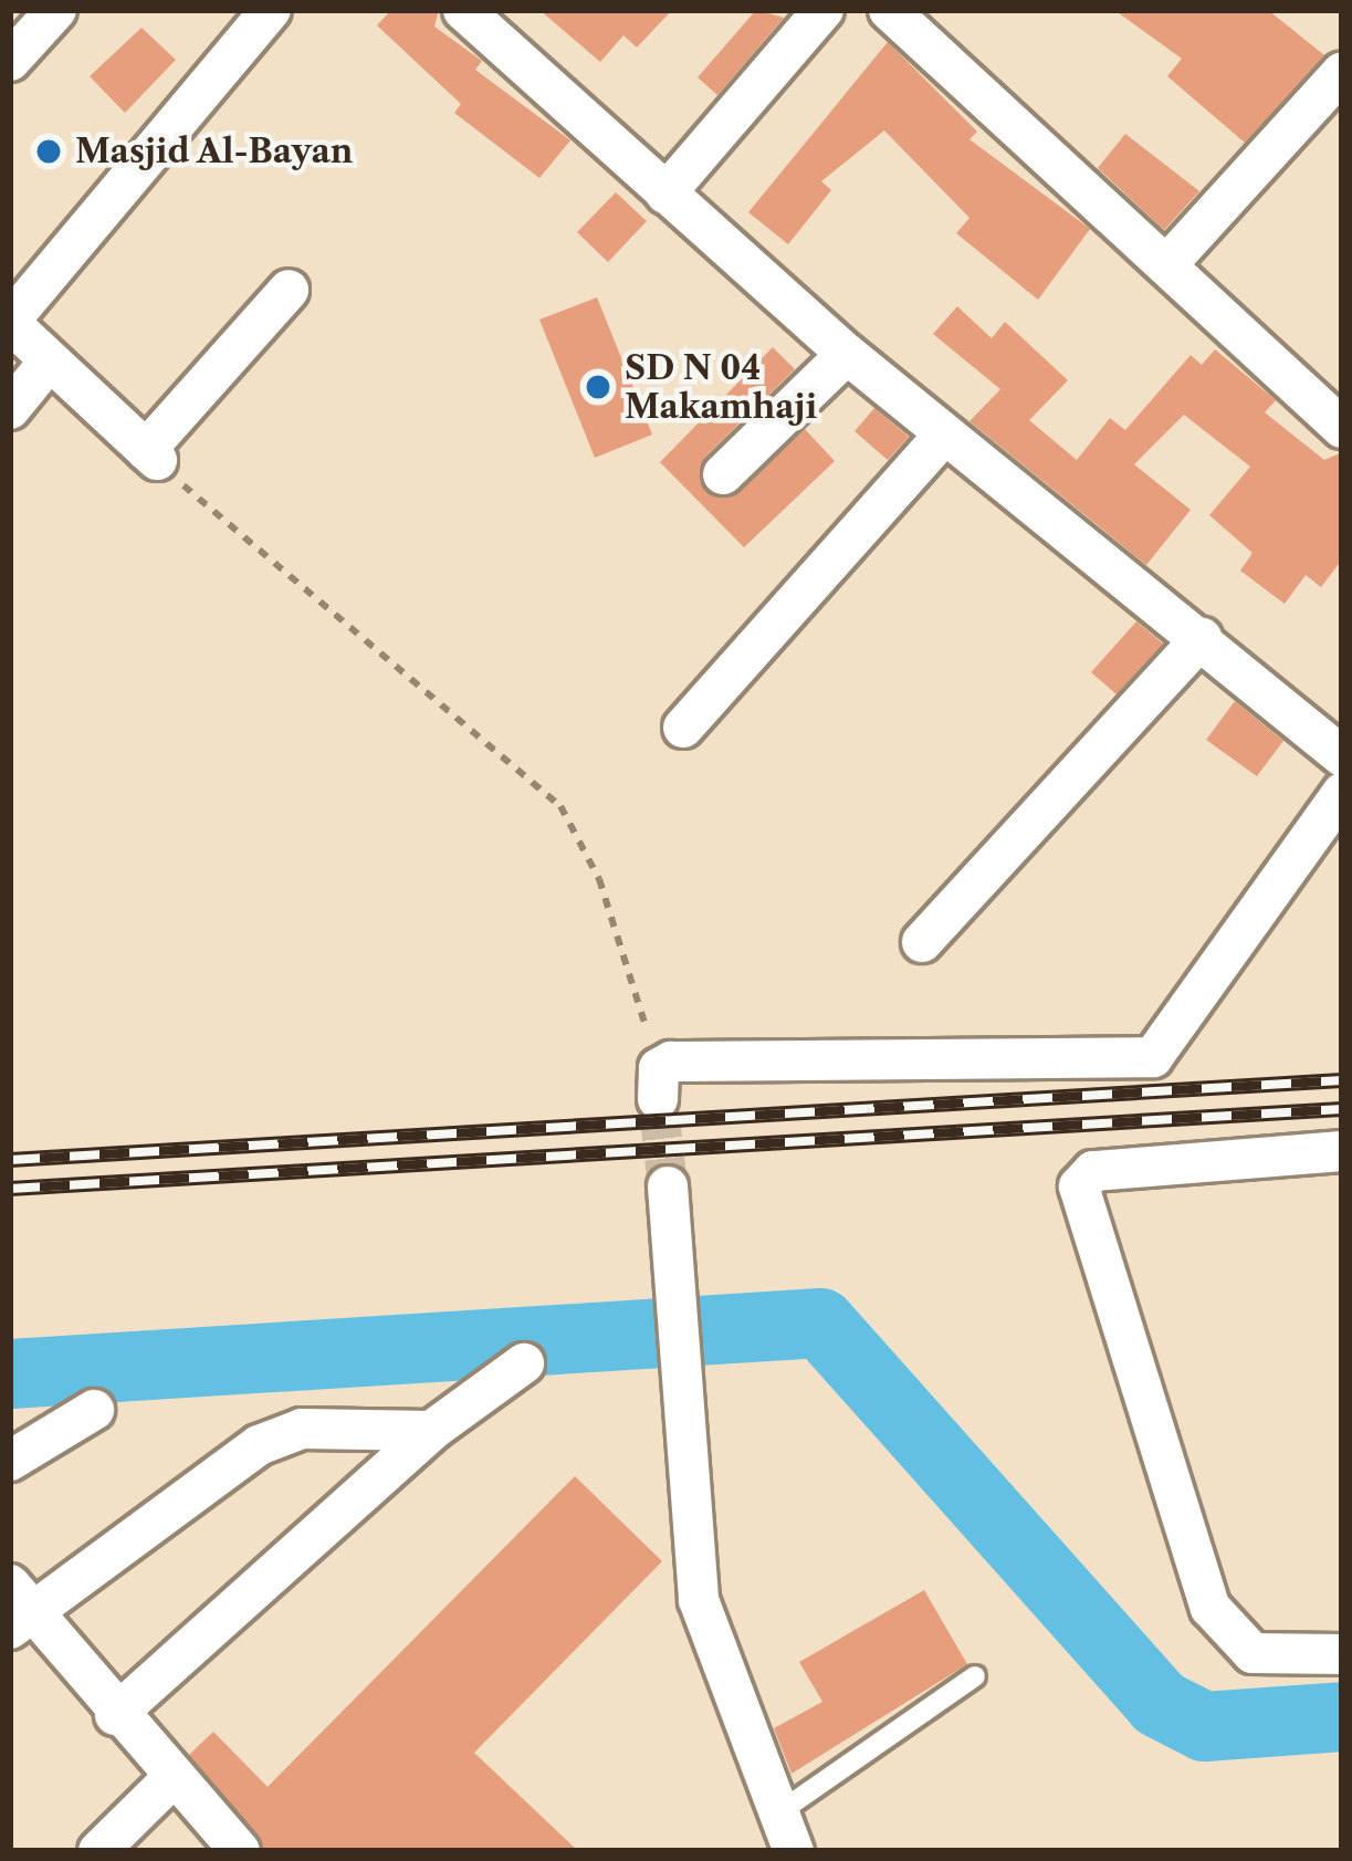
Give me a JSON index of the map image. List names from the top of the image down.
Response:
{
  "places": ["Masjid Al-Bayan", "SD N 04 Makamhaji"]
}
